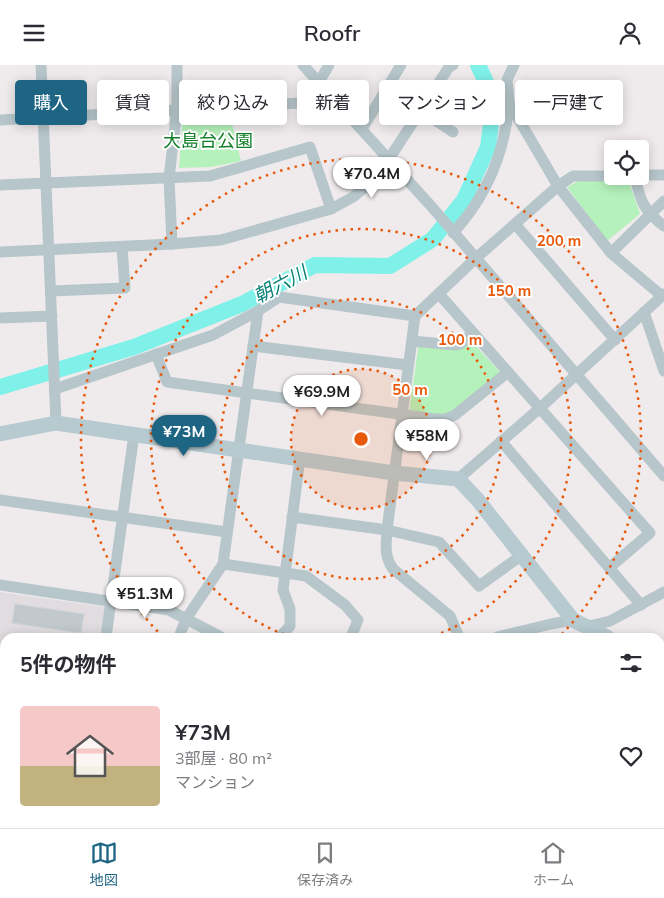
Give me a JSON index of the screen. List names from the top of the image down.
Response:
{
  "water": ["朝六川"],
  "parks": ["大島台公園"],
  "page": {
    "header": "Roofr",
    "chip": [
      "購入",
      "賃貸",
      "絞り込み",
      "新着",
      "マンション",
      "一戸建て"
    ],
    "price": [
      "¥70.4M",
      "¥69.9M",
      "¥73M",
      "¥58M",
      "¥51.3M"
    ],
    "heading": "5件の物件",
    "list": [
      {
        "name": "¥73M",
        "note": "3部屋 · 80 m² · マンション"
      }
    ],
    "tabs": ["地図", "保存済み", "ホーム"]
  },
  "rings": [
    "200 m",
    "150 m",
    "100 m",
    "50 m"
  ]
}
